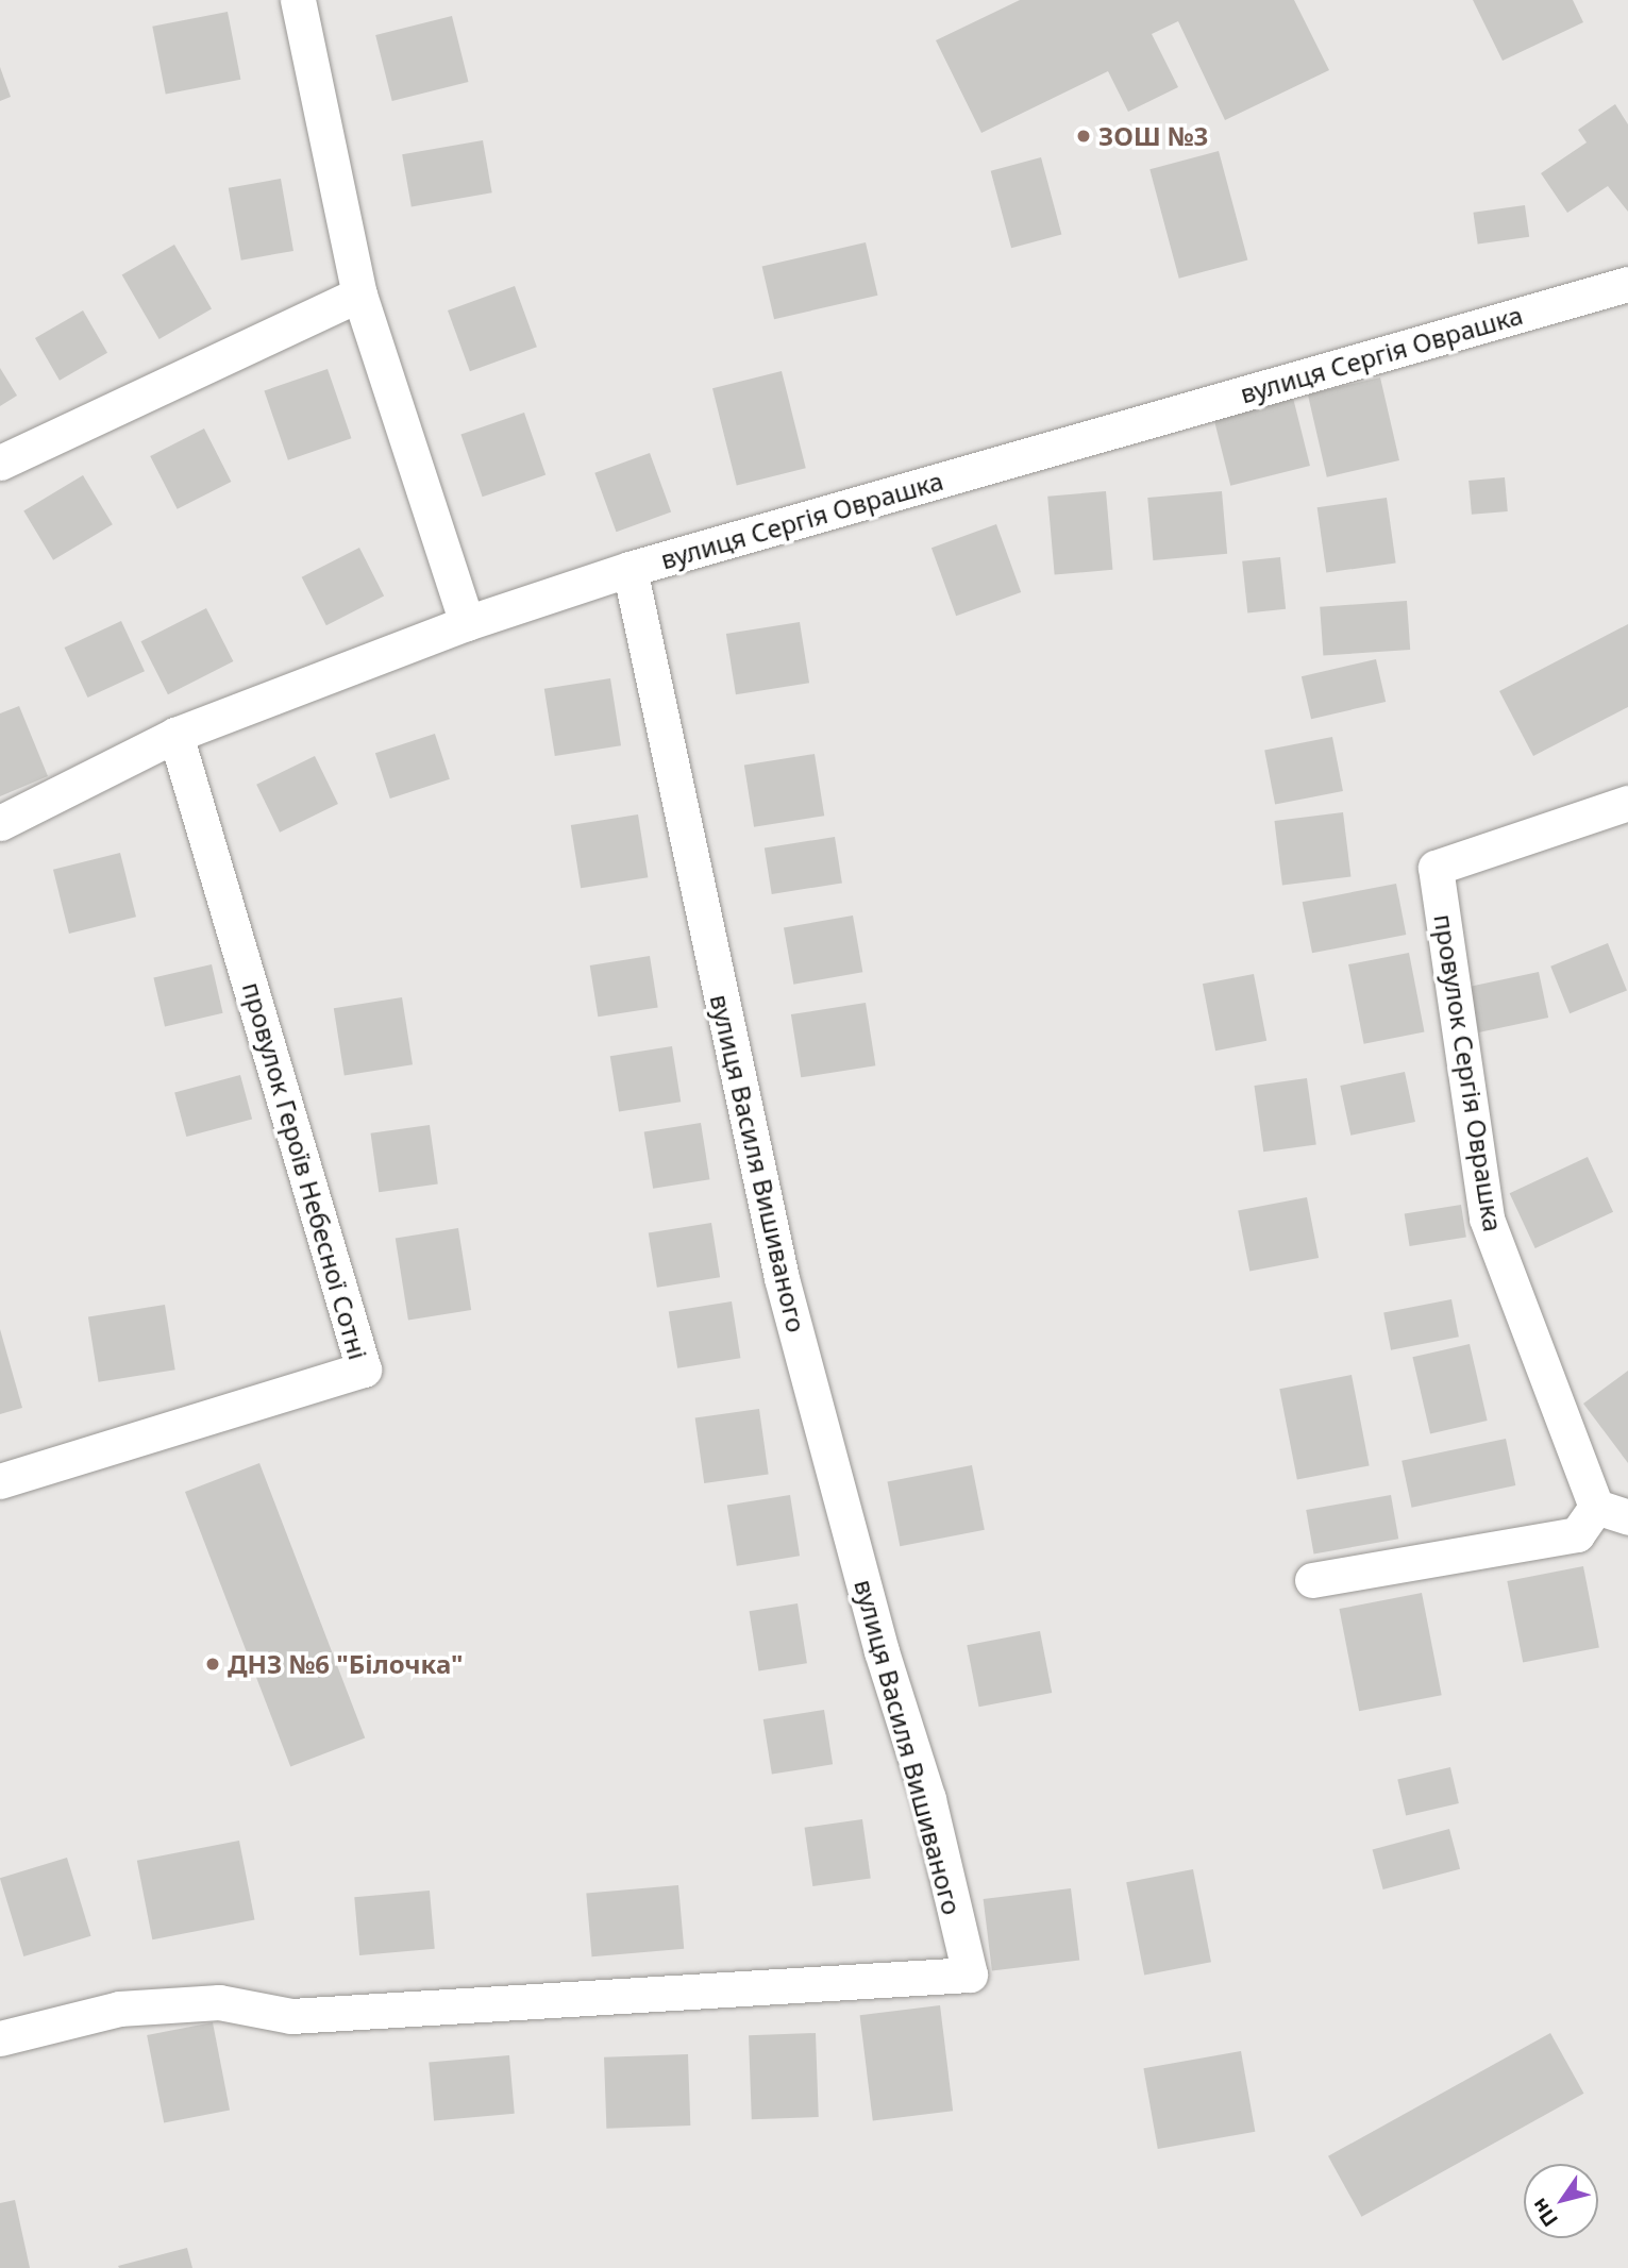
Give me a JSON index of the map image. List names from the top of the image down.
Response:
{
  "streets": {
    "street": [
      "вулиця Сергія Оврашка",
      "провулок Сергія Оврашка",
      "вулиця Василя Вишиваного",
      "провулок Героїв Небесної Сотні"
    ]
  },
  "crossings": [
    ["вулиця Сергія Оврашка", "вулиця Василя Вишиваного"],
    ["вулиця Сергія Оврашка", "провулок Героїв Небесної Сотні"]
  ],
  "places": ["ЗОШ №3", "ДНЗ №6 \"Білочка\""],
  "north": "bottom left"
}
